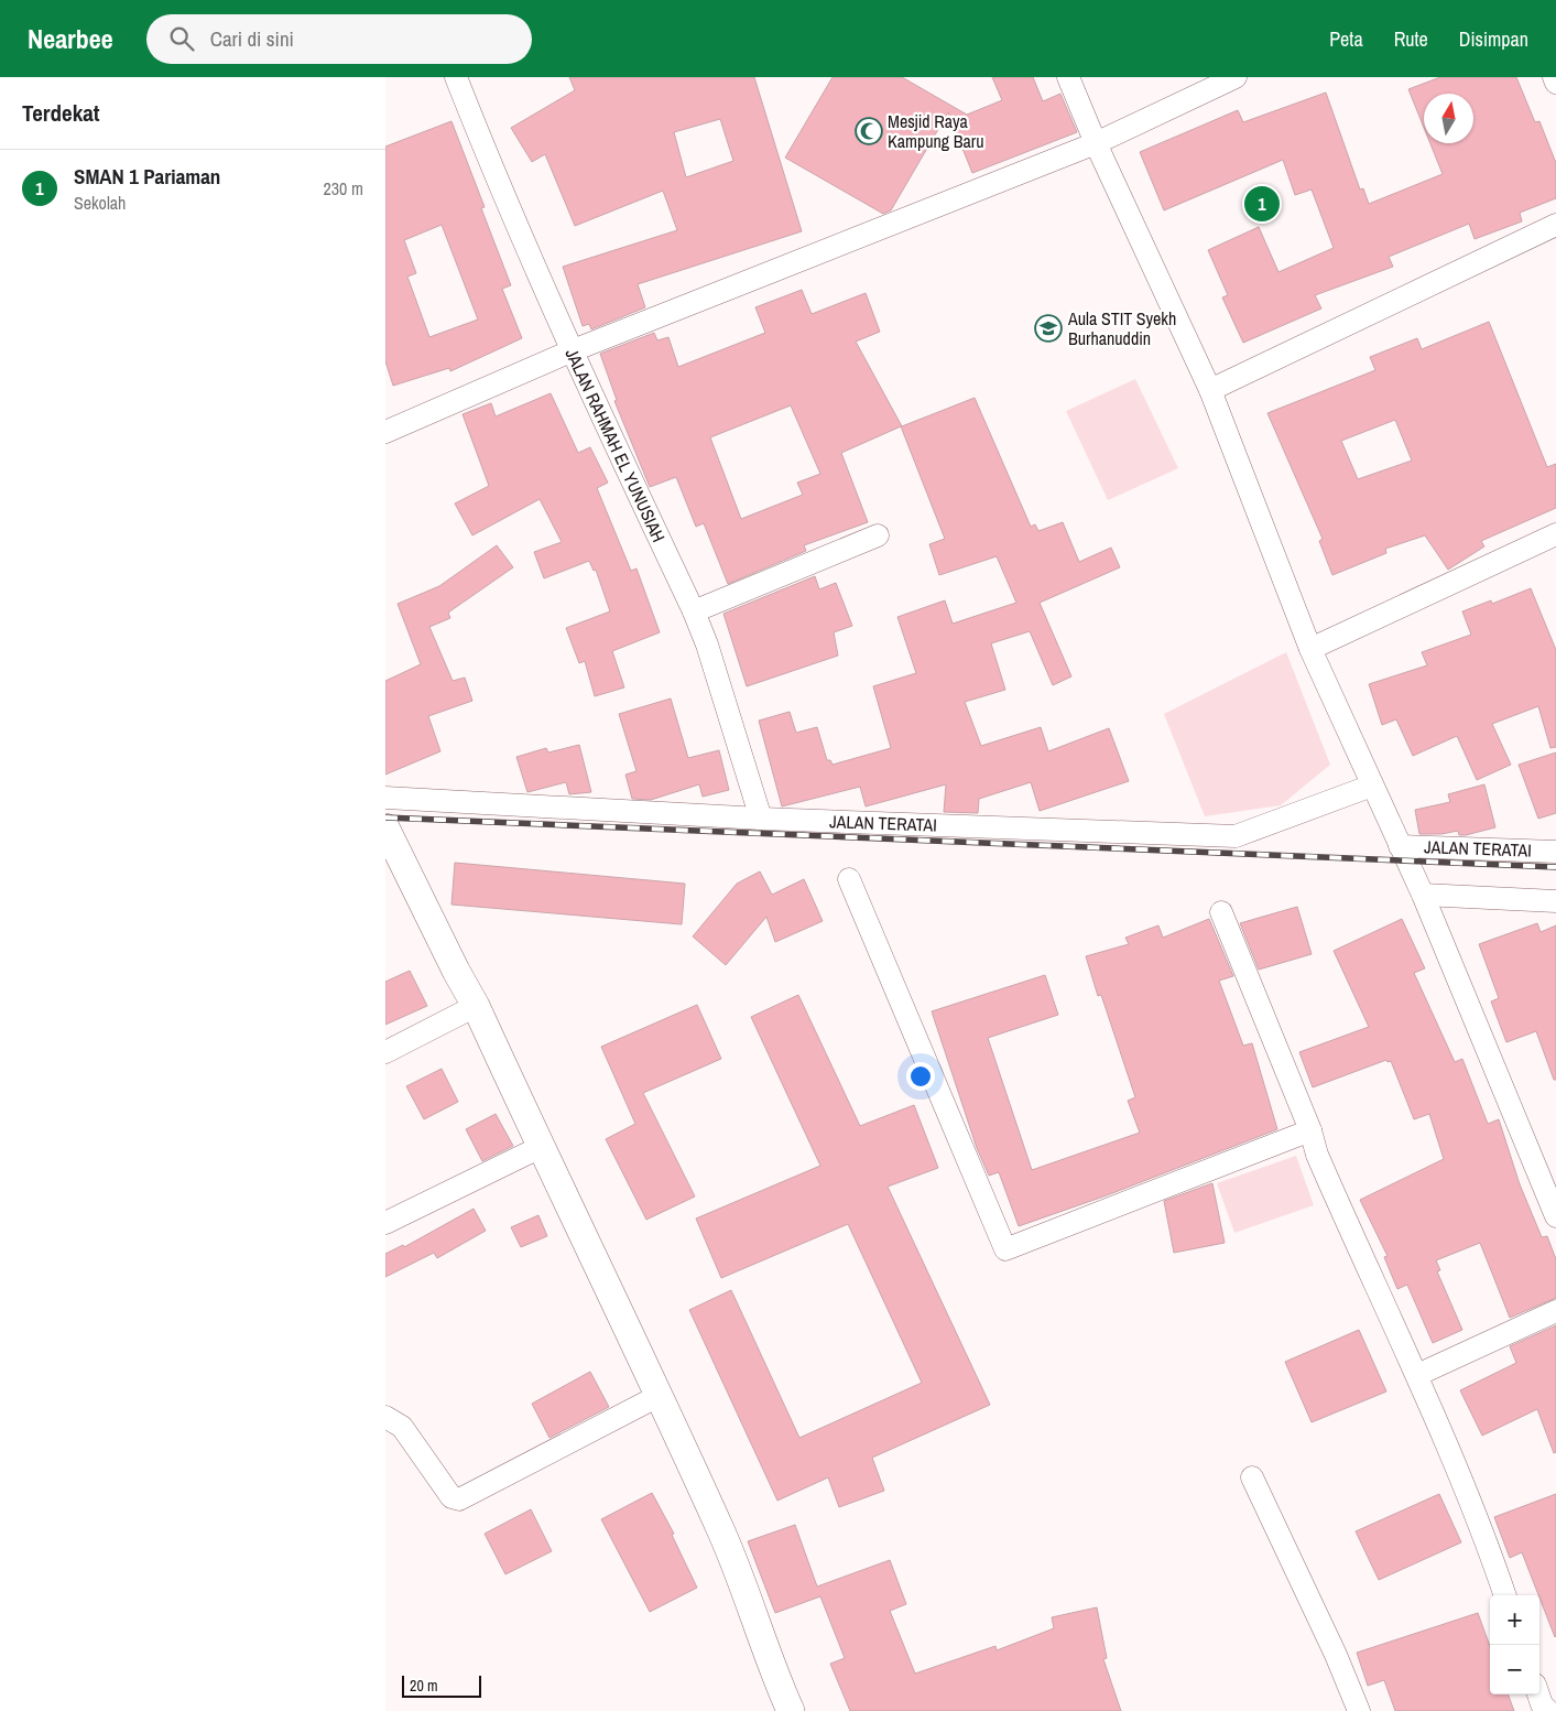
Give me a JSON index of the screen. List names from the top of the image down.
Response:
{
  "streets": {
    "street": ["JALAN RAHMAH EL YUNUSIAH", "JALAN TERATAI"]
  },
  "crossings": [
    ["JALAN RAHMAH EL YUNUSIAH", "JALAN TERATAI"]
  ],
  "places": {
    "mosque": ["Mesjid Raya Kampung Baru"],
    "school or university": ["Aula STIT Syekh Burhanuddin"]
  },
  "scale_bar": "20 m",
  "north": "top",
  "page": {
    "header": "Nearbee",
    "search": "Cari di sini",
    "nav": ["Peta", "Rute", "Disimpan"],
    "heading": "Terdekat",
    "list": [
      {
        "mark": "1",
        "name": "SMAN 1 Pariaman",
        "note": "Sekolah",
        "value": "230 m"
      }
    ],
    "pins": "1",
    "map_buttons": ["+", "−"],
    "scale": "20 m"
  }
}
